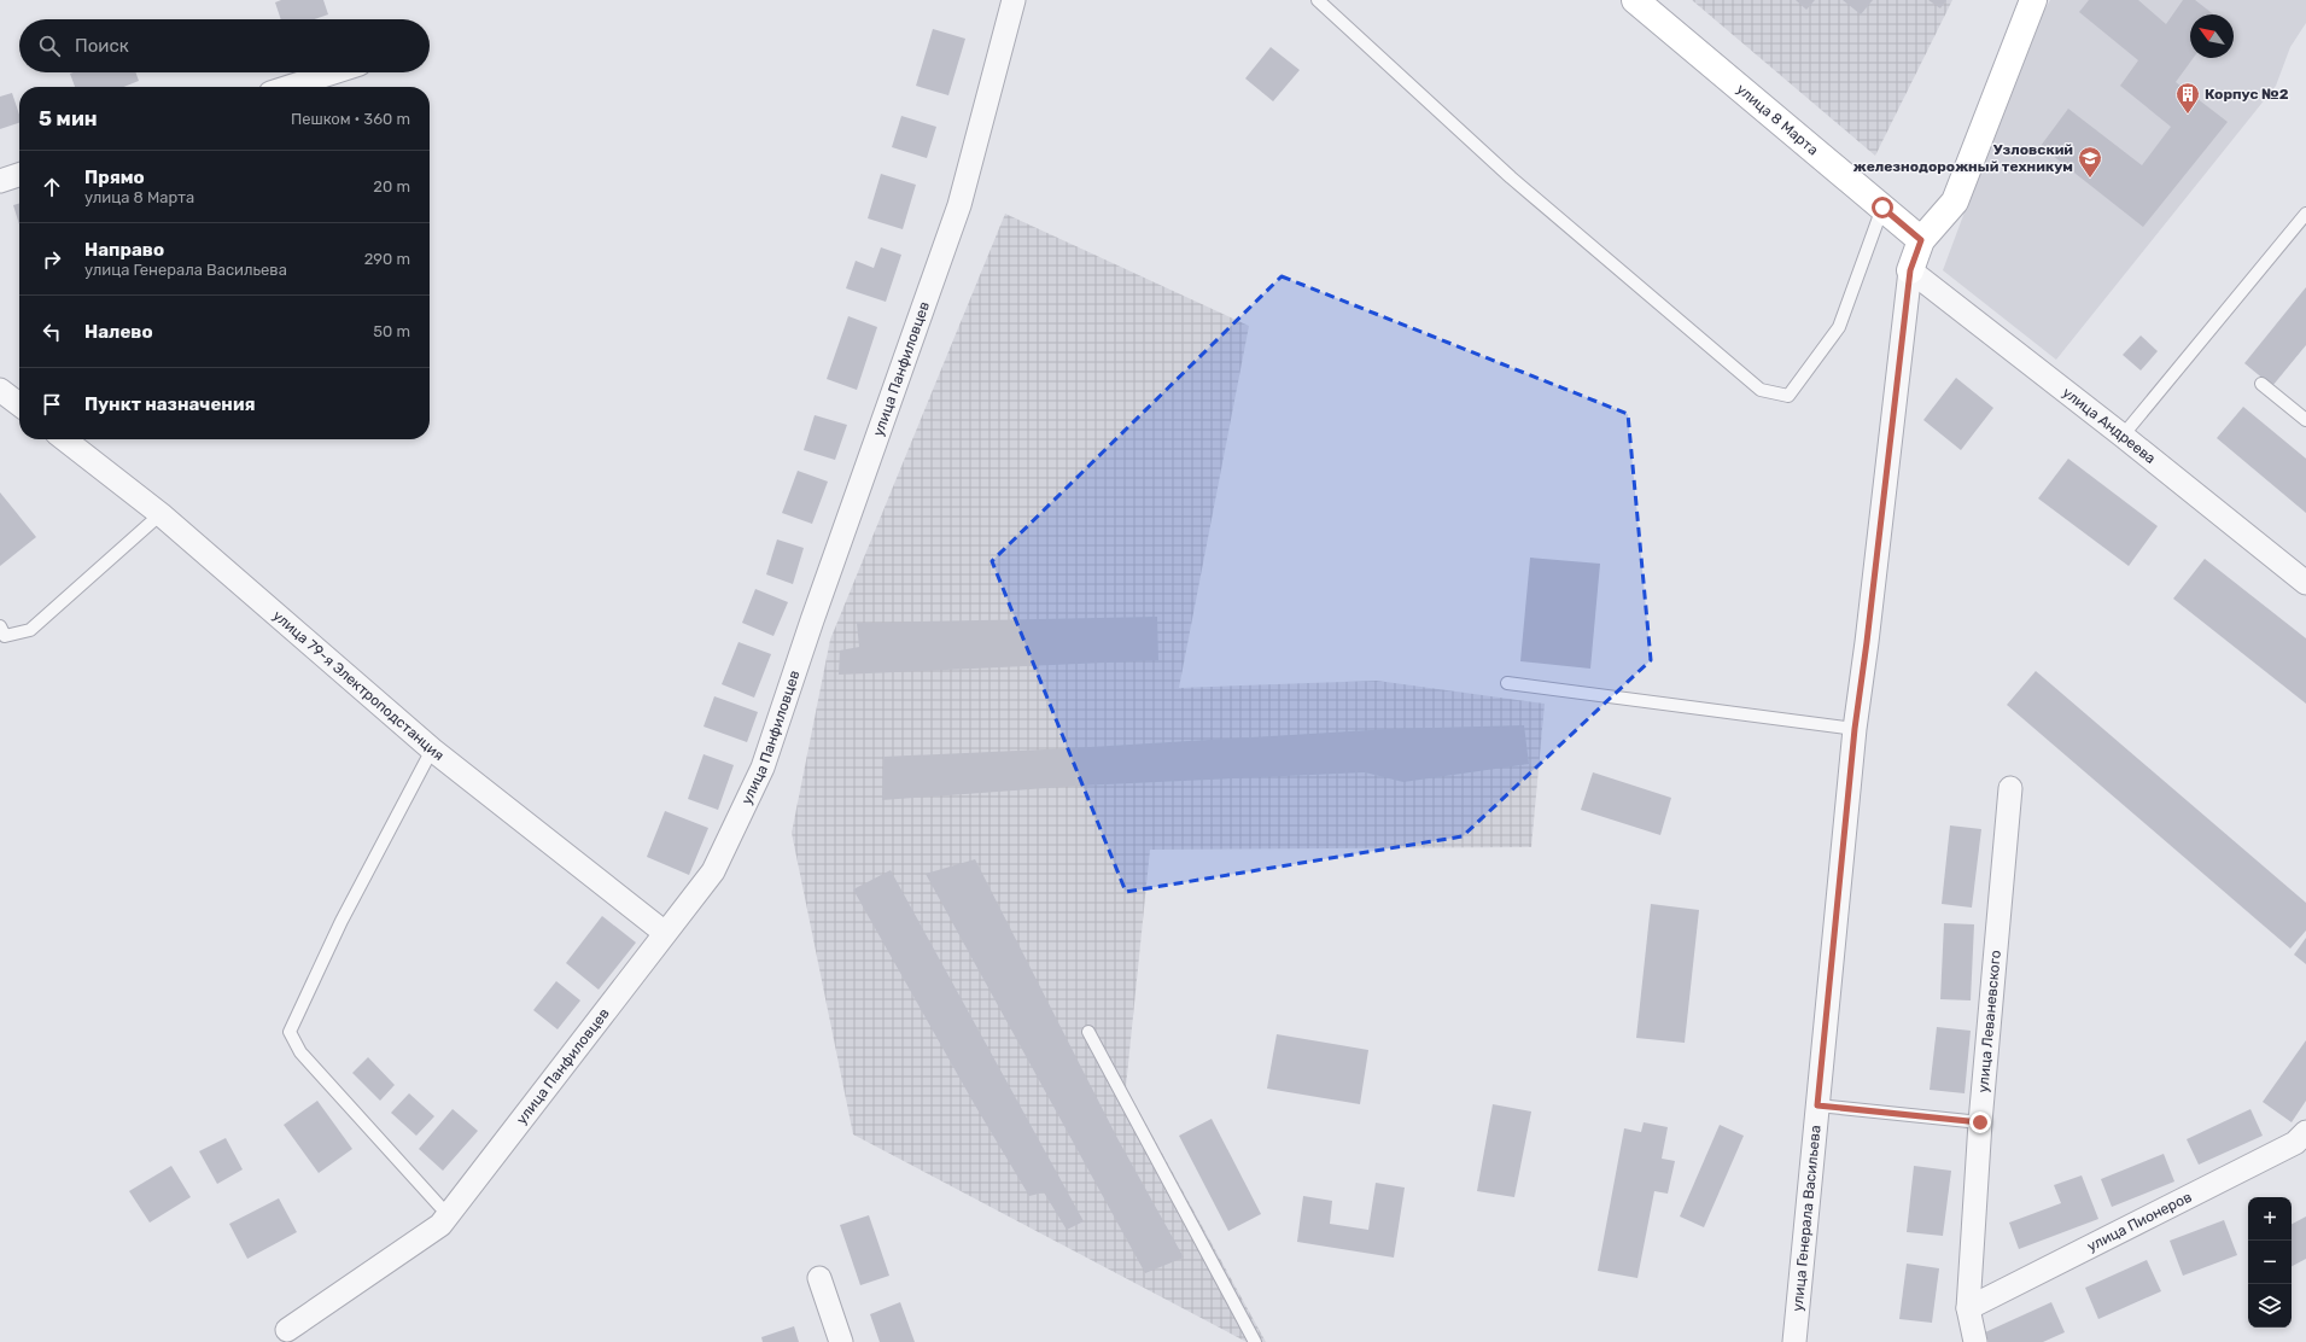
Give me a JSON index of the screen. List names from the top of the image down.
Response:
{
  "streets": {
    "main road": ["улица 8 Марта", "улица Генерала Васильева"],
    "street": [
      "улица Панфиловцев",
      "улица Андреева",
      "улица 79-я Электроподстанция",
      "улица Леваневского",
      "улица Пионеров"
    ]
  },
  "crossings": [
    ["улица 8 Марта", "улица Генерала Васильева"],
    ["улица Панфиловцев", "улица 79-я Электроподстанция"],
    ["улица Андреева", "улица Генерала Васильева"],
    ["улица Леваневского", "улица Пионеров"]
  ],
  "places": {
    "building": ["Корпус №2"],
    "school or university": ["Узловский железнодорожный техникум"]
  },
  "north": "top left",
  "page": {
    "search": "Поиск",
    "heading": ["5 мин", "Пешком · 360 m"],
    "list": [
      ["Прямо", "улица 8 Марта", "20 m"],
      ["Направо", "улица Генерала Васильева", "290 m"],
      ["Налево", "50 m"],
      "Пункт назначения"
    ],
    "map_buttons": ["+", "−"]
  }
}
